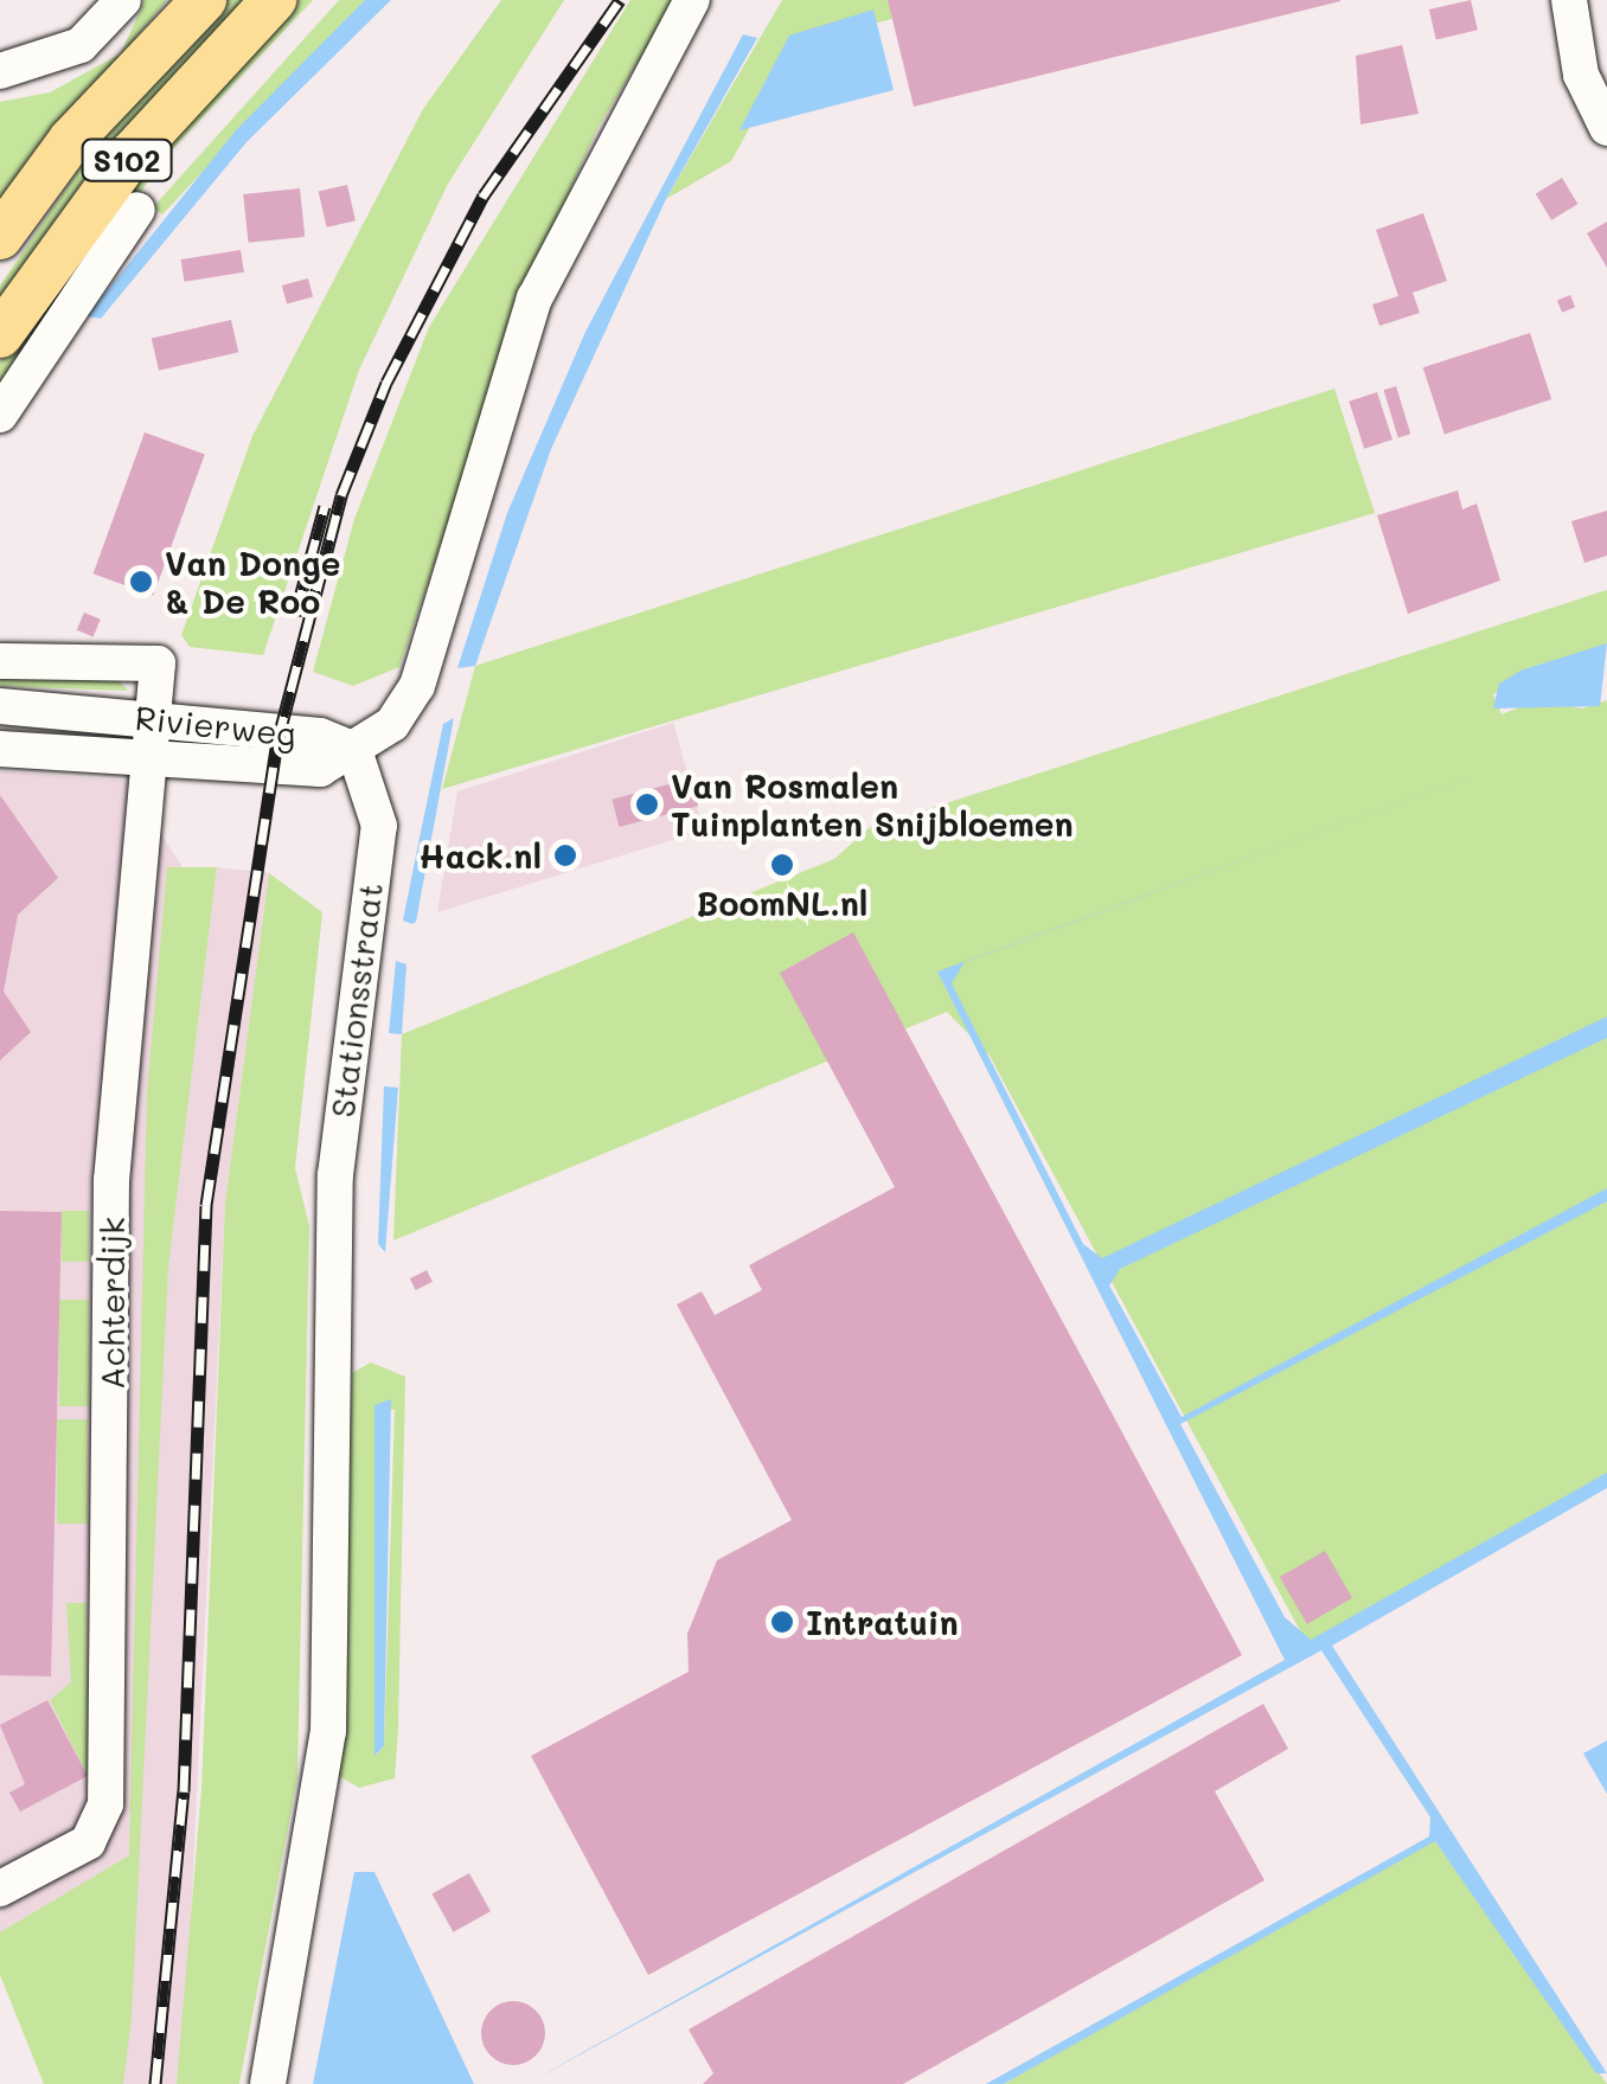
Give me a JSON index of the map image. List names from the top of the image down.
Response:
{
  "streets": {
    "main road": ["S102"],
    "street": ["Rivierweg", "Stationsstraat", "Achterdijk"]
  },
  "crossings": [
    ["Rivierweg", "Stationsstraat"],
    ["Rivierweg", "Achterdijk"]
  ],
  "places": [
    "Van Donge & De Roo",
    "Van Rosmalen Tuinplanten Snijbloemen",
    "Hack.nl",
    "BoomNL.nl",
    "Intratuin"
  ]
}
